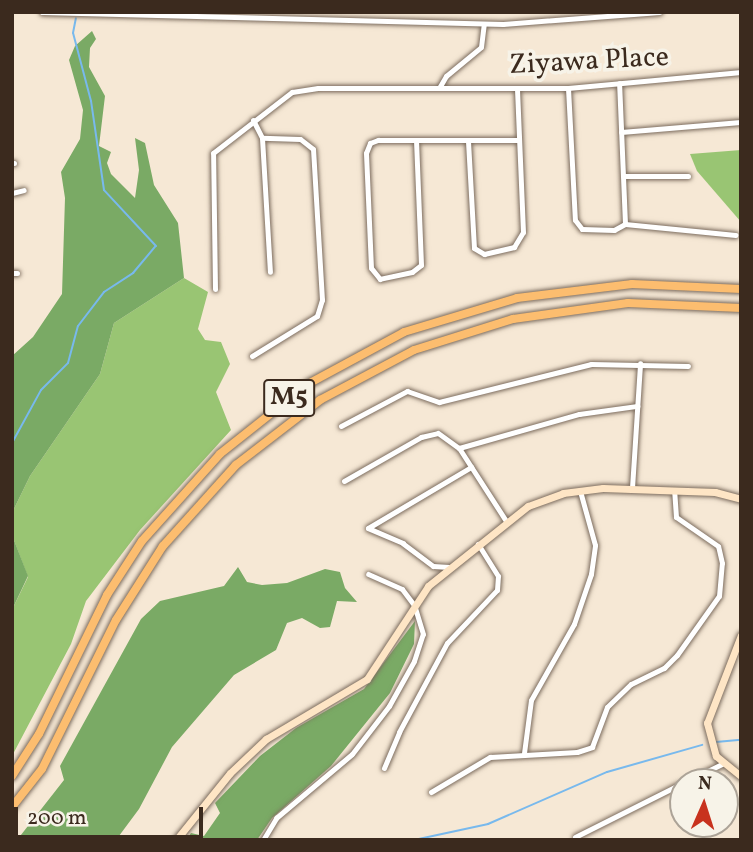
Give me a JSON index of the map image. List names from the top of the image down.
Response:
{
  "streets": {
    "main road": ["M5"],
    "street": ["Ziyawa Place"]
  },
  "scale_bar": "200 m",
  "north": "top"
}
